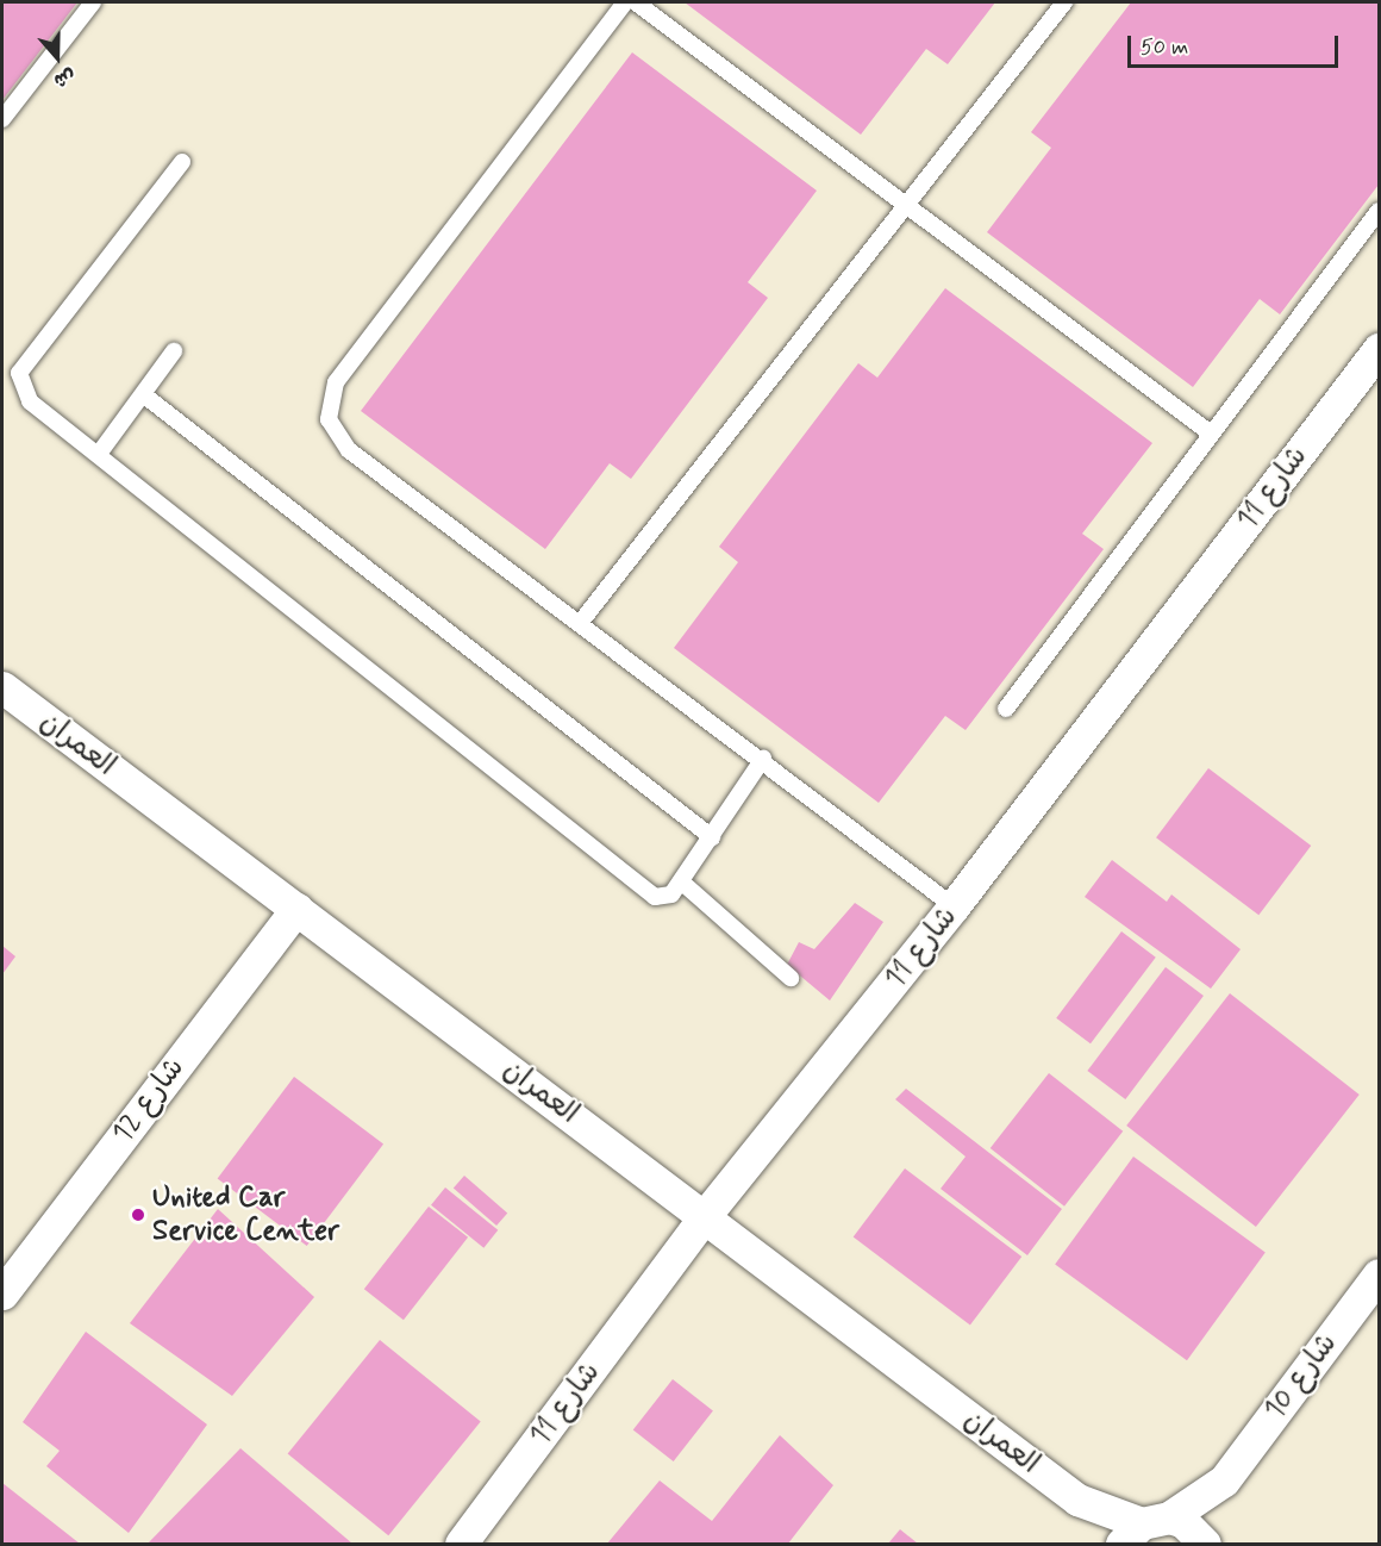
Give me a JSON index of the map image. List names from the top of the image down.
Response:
{
  "streets": {
    "street": [
      "شارع 11",
      "العمران",
      "شارع 12",
      "شارع 10"
    ]
  },
  "crossings": [
    ["شارع 11", "العمران"],
    ["العمران", "شارع 12"],
    ["العمران", "شارع 10"]
  ],
  "places": ["United Car Service Center"],
  "scale_bar": "50 m",
  "north": "bottom"
}
